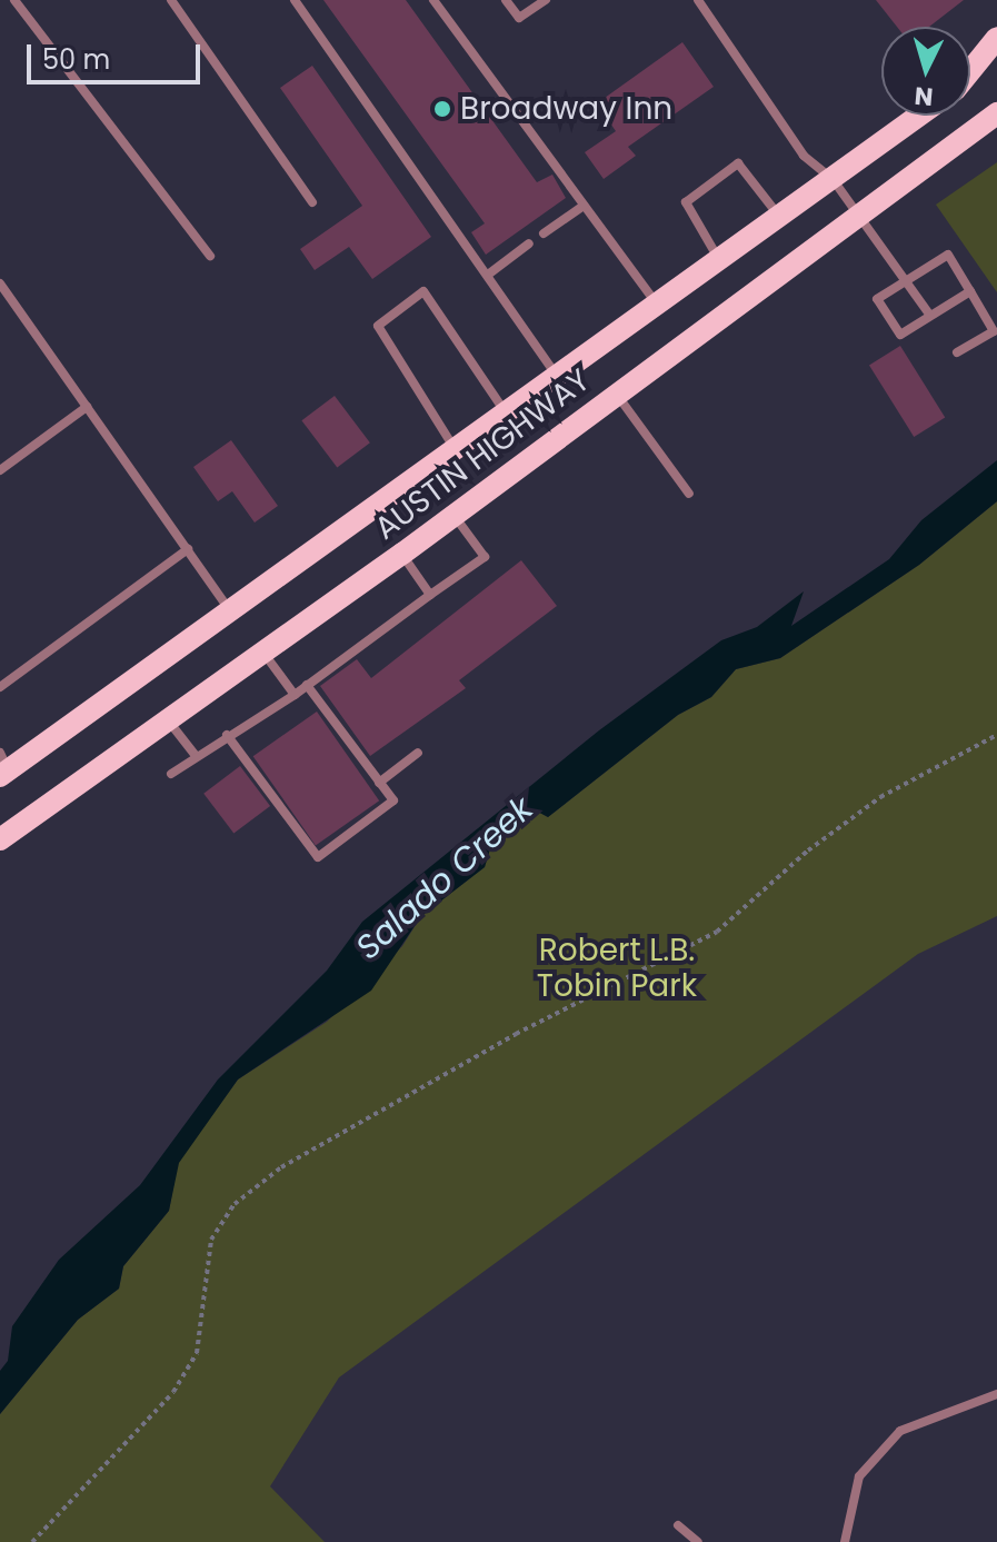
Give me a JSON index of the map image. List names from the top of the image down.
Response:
{
  "streets": {
    "main road": ["AUSTIN HIGHWAY"]
  },
  "water": ["Salado Creek"],
  "parks": ["Robert L.B. Tobin Park"],
  "places": ["Broadway Inn"],
  "scale_bar": "50 m",
  "north": "bottom"
}
